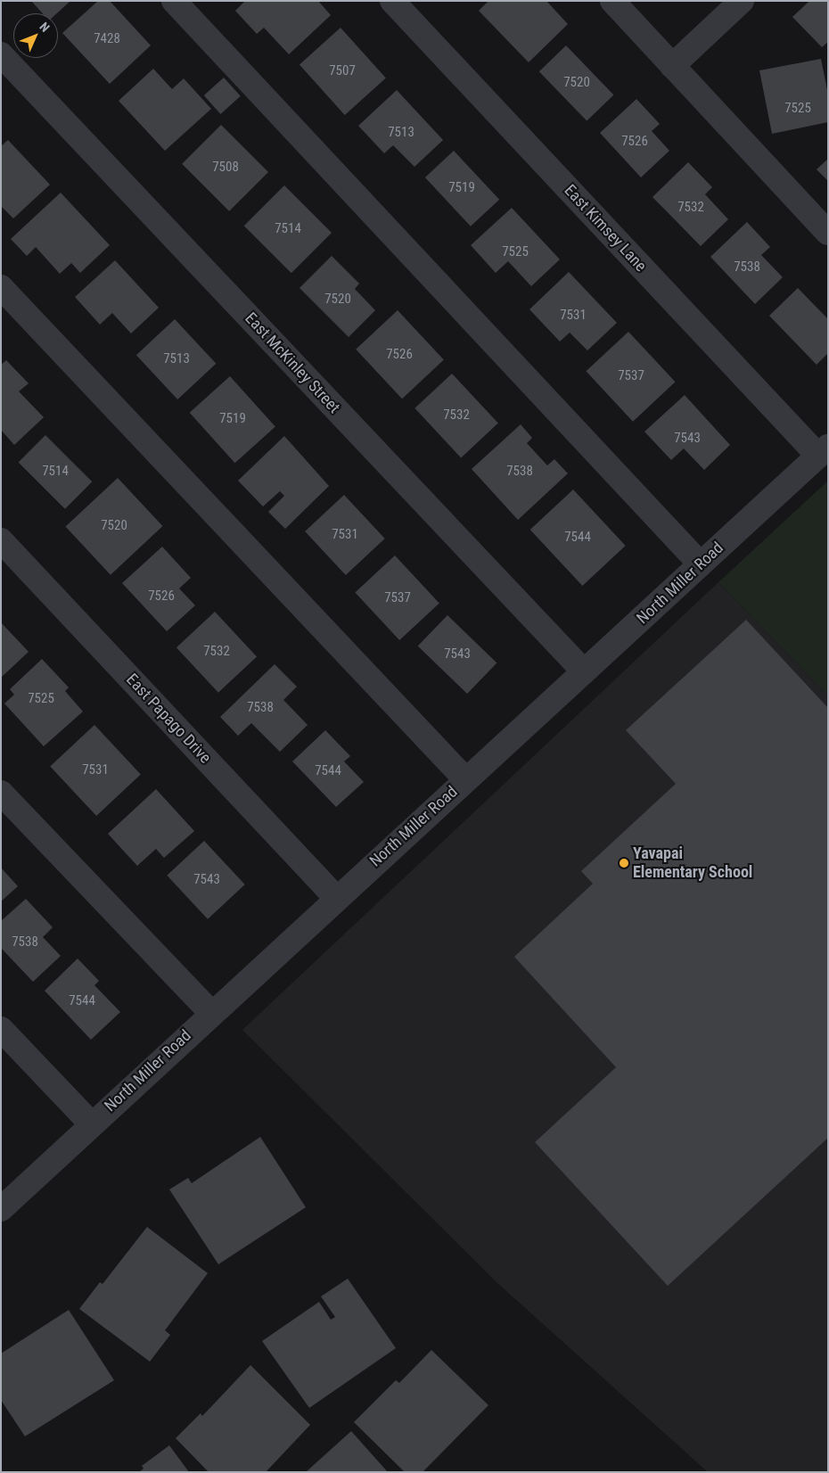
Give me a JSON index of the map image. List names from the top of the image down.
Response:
{
  "streets": {
    "street": [
      "East Kimsey Lane",
      "East McKinley Street",
      "North Miller Road",
      "East Papago Drive"
    ]
  },
  "crossings": [
    ["East Kimsey Lane", "North Miller Road"],
    ["East McKinley Street", "North Miller Road"],
    ["North Miller Road", "East Papago Drive"]
  ],
  "places": ["Yavapai Elementary School"],
  "house_numbers": [
    "7428",
    "7507",
    "7520",
    "7525",
    "7513",
    "7526",
    "7508",
    "7519",
    "7532",
    "7514",
    "7525",
    "7538",
    "7520",
    "7531",
    "7526",
    "7513",
    "7537",
    "7532",
    "7519",
    "7543",
    "7514",
    "7538",
    "7520",
    "7531",
    "7544",
    "7526",
    "7537",
    "7532",
    "7543",
    "7525",
    "7538",
    "7531",
    "7544",
    "7543",
    "7538",
    "7544"
  ],
  "north": "top right"
}
